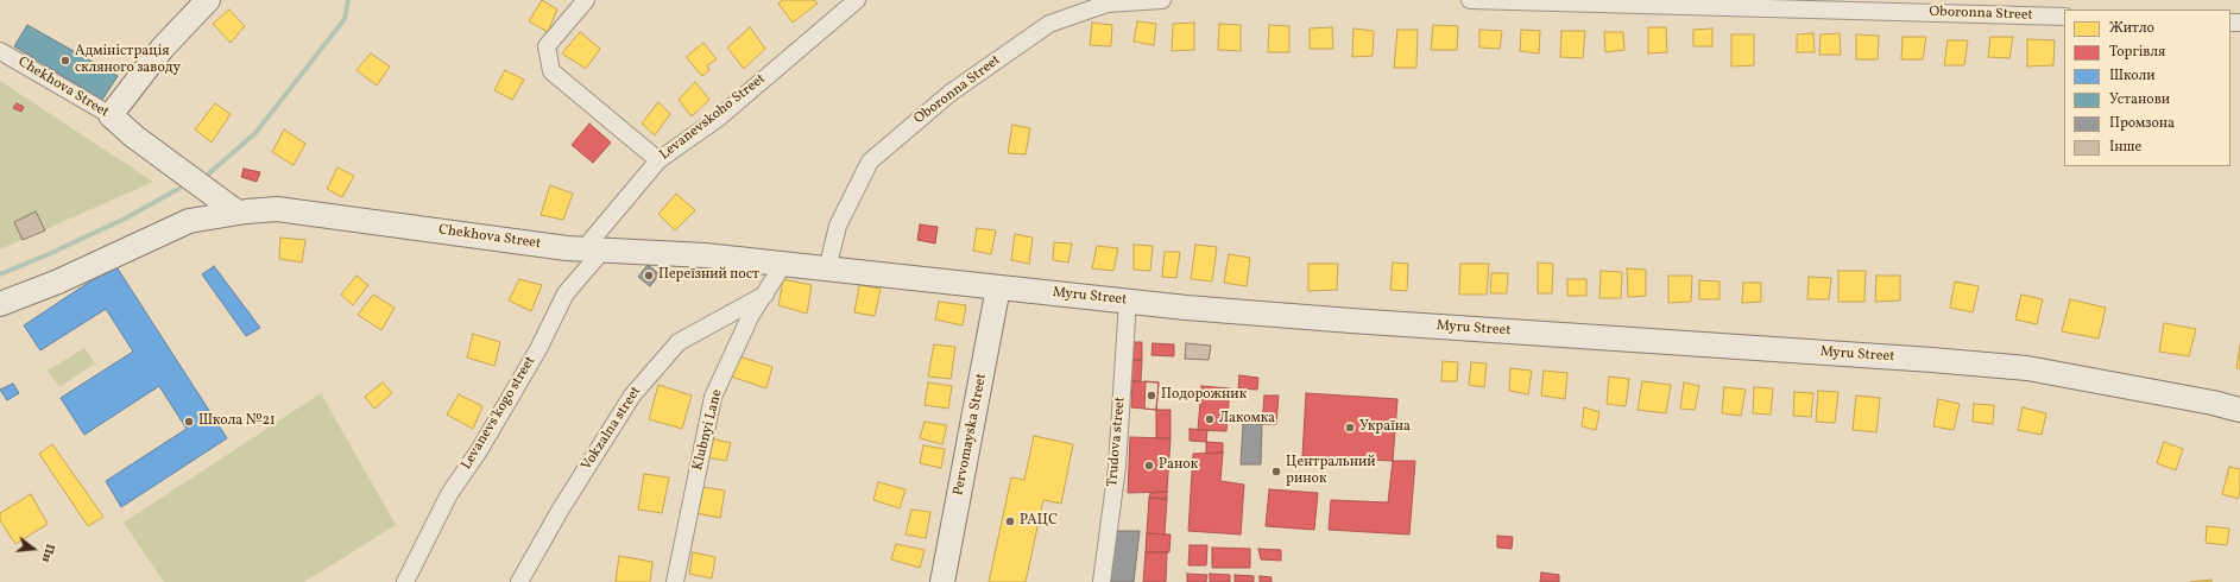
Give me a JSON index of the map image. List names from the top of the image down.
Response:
{
  "streets": {
    "street": [
      "Oboronna Street",
      "Chekhova Street",
      "Levanevskoho Street",
      "Myru Street",
      "Levanevs'kogo street",
      "Vokzalna street",
      "Klubnyi Lane",
      "Pervomayska Street",
      "Trudova street"
    ]
  },
  "crossings": [
    ["Oboronna Street", "Myru Street"],
    ["Chekhova Street", "Levanevskoho Street"],
    ["Chekhova Street", "Myru Street"],
    ["Chekhova Street", "Levanevs'kogo street"],
    ["Levanevskoho Street", "Levanevs'kogo street"],
    ["Myru Street", "Klubnyi Lane"],
    ["Myru Street", "Pervomayska Street"],
    ["Myru Street", "Trudova street"],
    ["Vokzalna street", "Klubnyi Lane"]
  ],
  "places": [
    "Адміністрація скляного заводу",
    "Переїзний пост",
    "Подорожник",
    "Лакомка",
    "Школа №21",
    "Україна",
    "Ранок",
    "Центральний ринок",
    "РАЦС"
  ],
  "legend": [
    "Житло",
    "Торгівля",
    "Школи",
    "Установи",
    "Промзона",
    "Інше"
  ],
  "north": "right"
}
